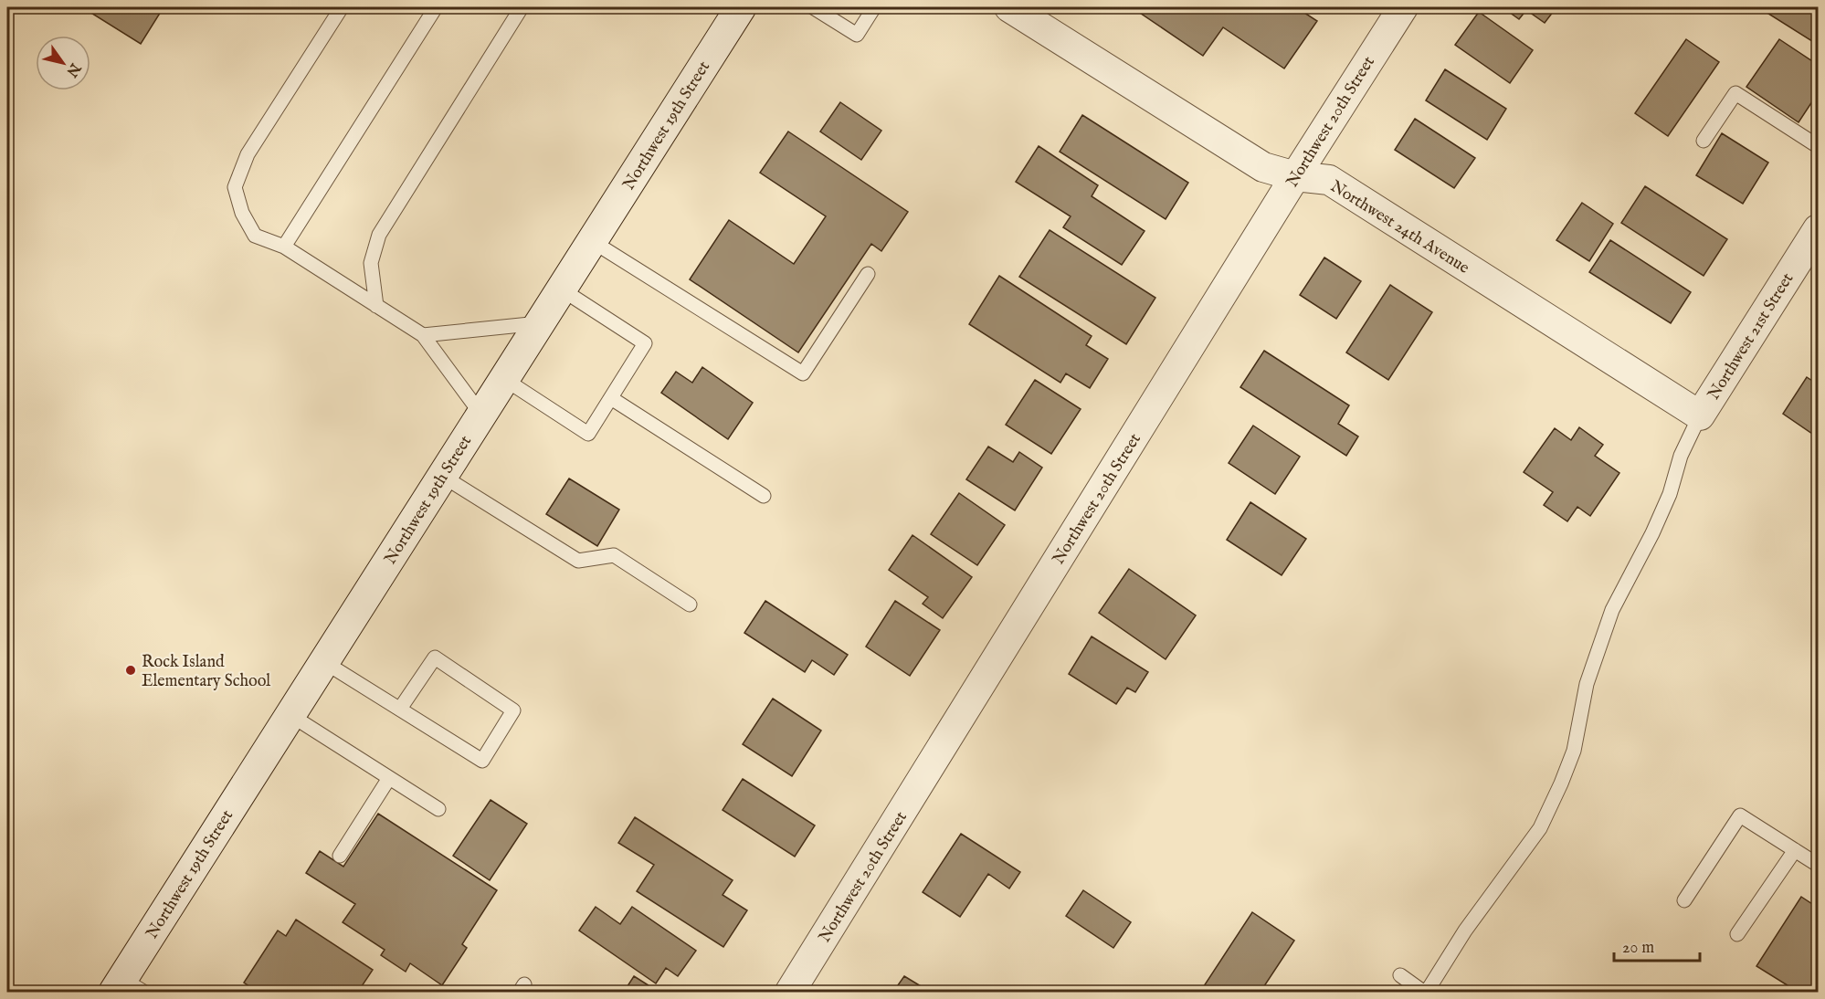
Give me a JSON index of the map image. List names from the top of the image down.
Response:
{
  "streets": {
    "street": [
      "Northwest 20th Street",
      "Northwest 19th Street",
      "Northwest 24th Avenue",
      "Northwest 21st Street"
    ]
  },
  "crossings": [
    ["Northwest 20th Street", "Northwest 24th Avenue"],
    ["Northwest 24th Avenue", "Northwest 21st Street"]
  ],
  "places": ["Rock Island Elementary School"],
  "scale_bar": "20 m",
  "north": "bottom right"
}
